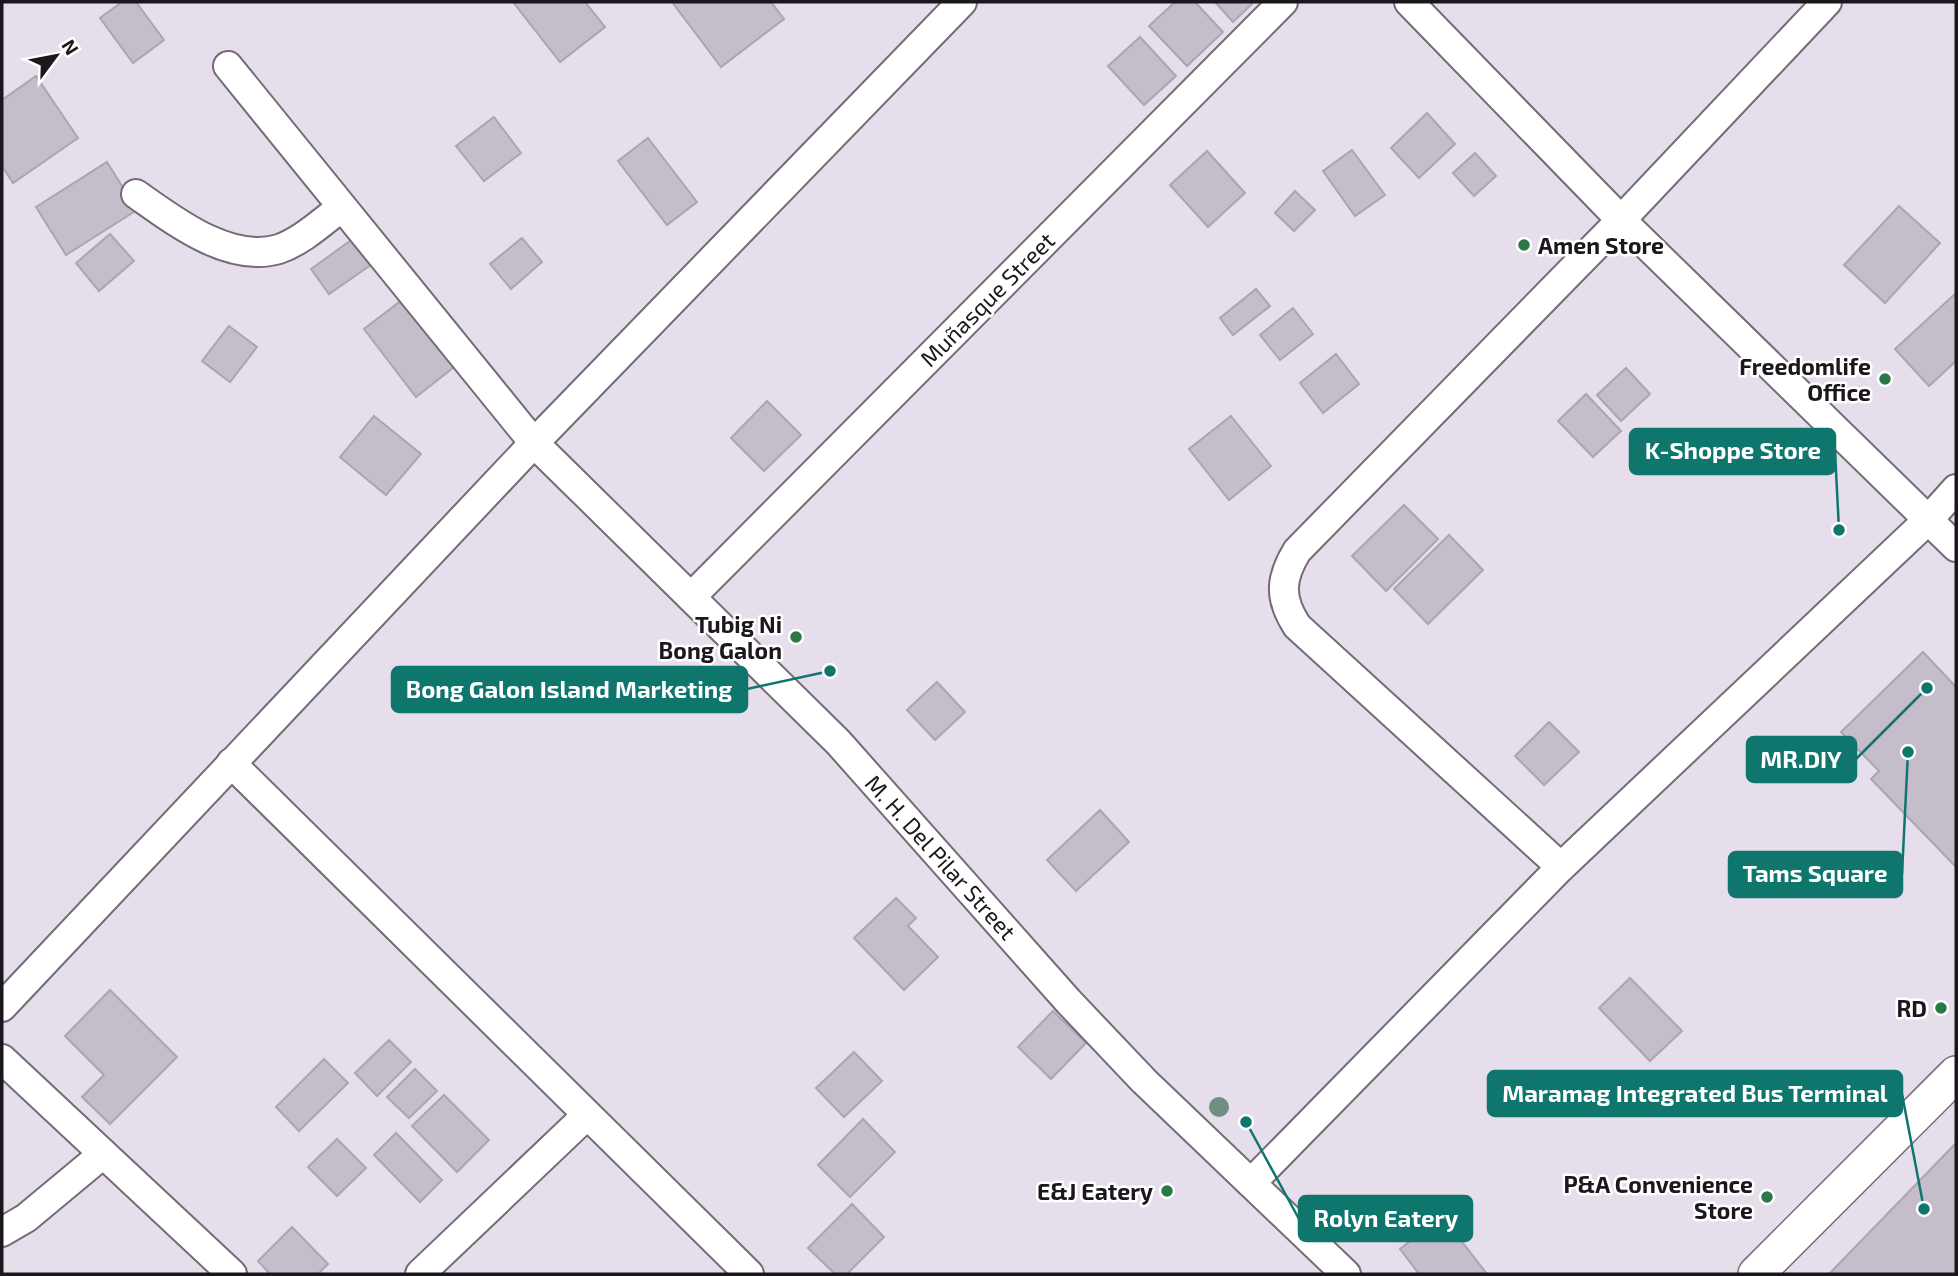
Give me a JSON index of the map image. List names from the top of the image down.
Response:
{
  "streets": {
    "street": ["Muñasque Street", "M. H. Del Pilar Street"]
  },
  "crossings": [
    ["Muñasque Street", "M. H. Del Pilar Street"]
  ],
  "places": [
    "Amen Store",
    "Freedomlife Office",
    "K-Shoppe Store",
    "Tubig Ni Bong Galon",
    "Bong Galon Island Marketing",
    "MR.DIY",
    "Tams Square",
    "RD",
    "Rolyn Eatery",
    "E&J Eatery",
    "P&A Convenience Store",
    "Maramag Integrated Bus Terminal"
  ],
  "north": "top right"
}
